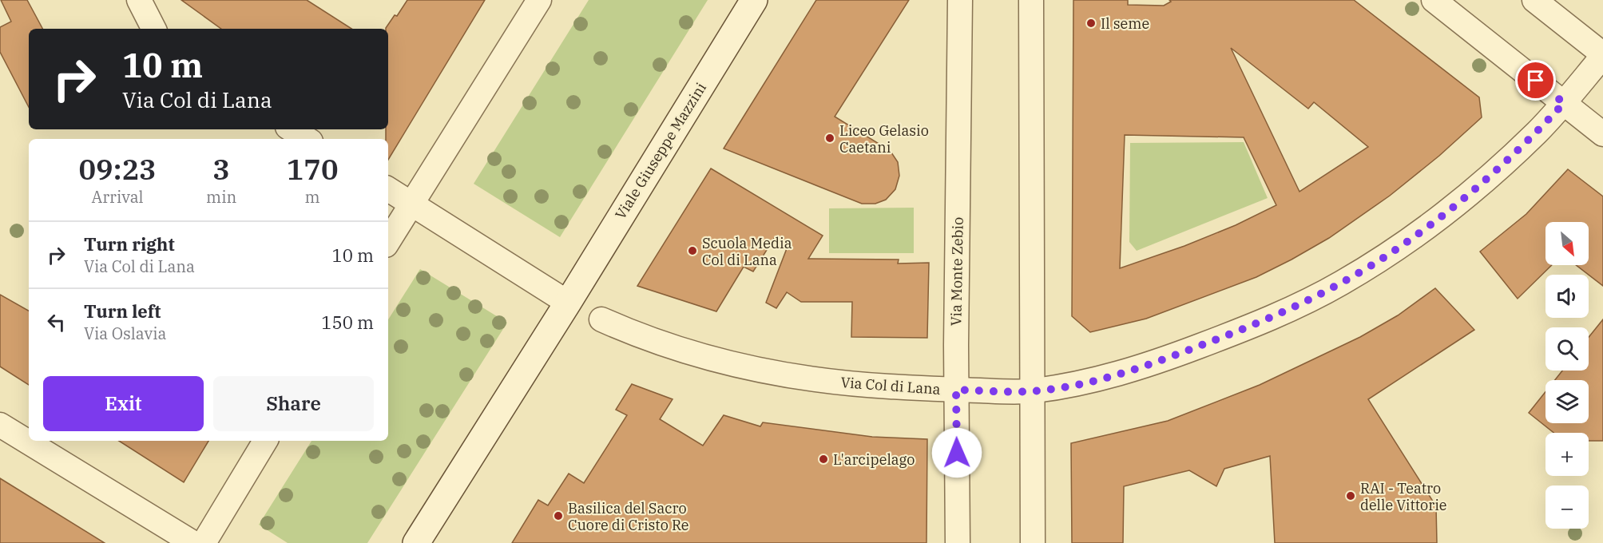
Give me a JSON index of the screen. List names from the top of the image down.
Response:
{
  "streets": {
    "main road": ["Viale Giuseppe Mazzini"],
    "street": ["Via Monte Zebio", "Via Col di Lana"]
  },
  "crossings": [
    ["Via Monte Zebio", "Via Col di Lana"]
  ],
  "places": [
    "Il seme",
    "Liceo Gelasio Caetani",
    "Scuola Media Col di Lana",
    "L'arcipelago",
    "RAI - Teatro delle Vittorie",
    "Basilica del Sacro Cuore di Cristo Re"
  ],
  "north": "bottom right",
  "page": {
    "turn": ["10 m", "Via Col di Lana"],
    "eta": [
      "09:23",
      "Arrival",
      "3",
      "min",
      "170",
      "m"
    ],
    "list": [
      {
        "name": "Turn right",
        "note": "Via Col di Lana",
        "value": "10 m"
      },
      {
        "name": "Turn left",
        "note": "Via Oslavia",
        "value": "150 m"
      }
    ],
    "map_buttons": ["+", "−"],
    "buttons": ["Exit", "Share"]
  }
}
